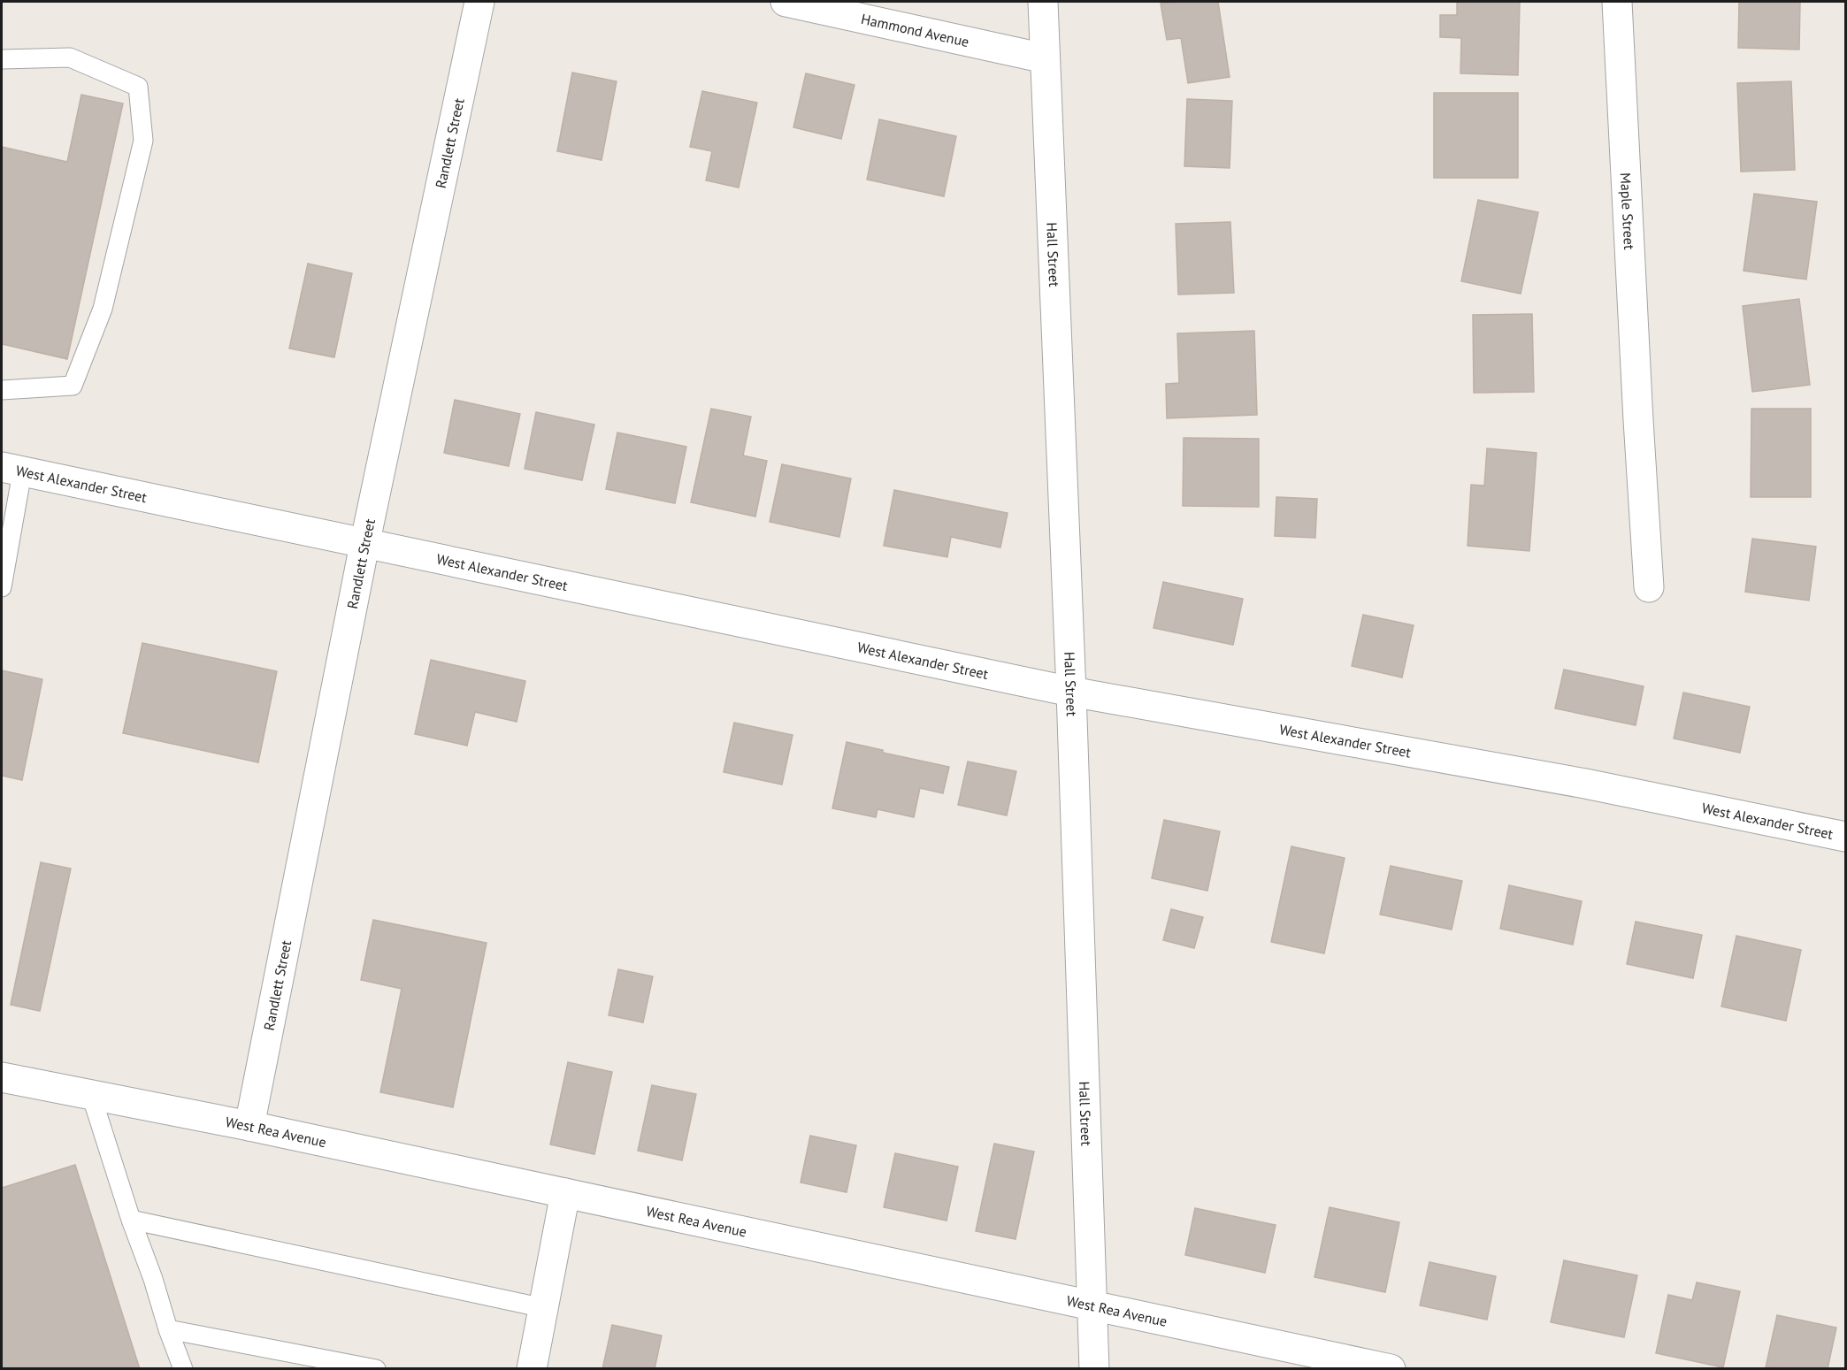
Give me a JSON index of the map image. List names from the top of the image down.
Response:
{
  "streets": {
    "street": [
      "Hammond Avenue",
      "Randlett Street",
      "Maple Street",
      "Hall Street",
      "West Alexander Street",
      "West Rea Avenue"
    ]
  },
  "crossings": [
    ["Hammond Avenue", "Hall Street"],
    ["Randlett Street", "West Alexander Street"],
    ["Randlett Street", "West Rea Avenue"],
    ["Hall Street", "West Alexander Street"],
    ["Hall Street", "West Rea Avenue"]
  ]
}
